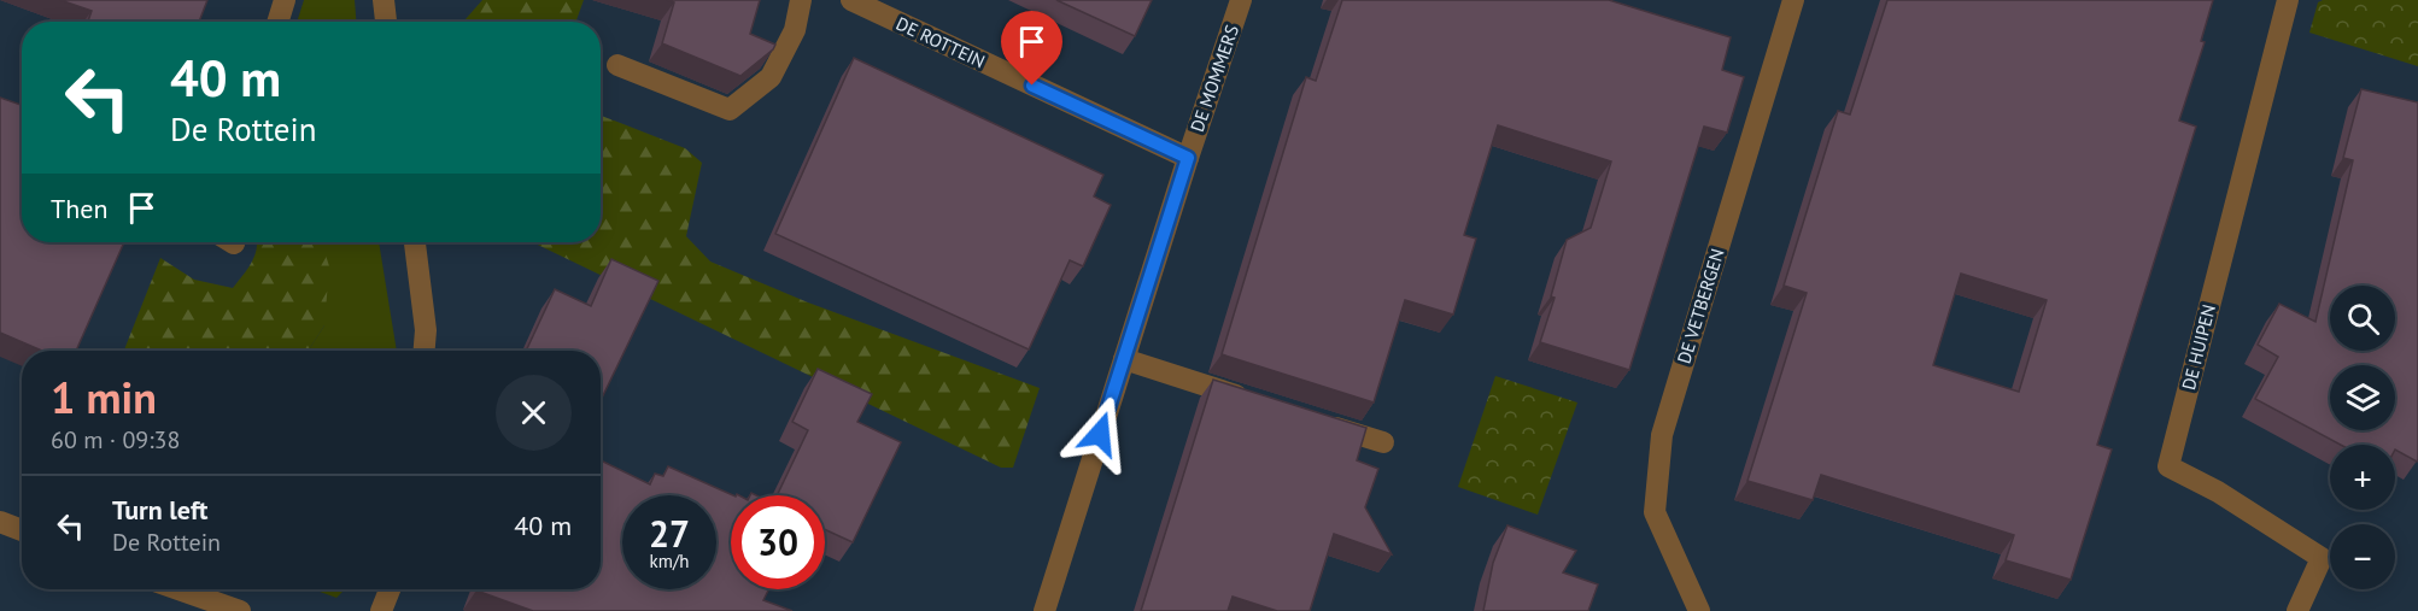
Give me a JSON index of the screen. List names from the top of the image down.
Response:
{
  "streets": {
    "street": [
      "DE ROTTEIN",
      "DE MOMMERS",
      "DE VETBERGEN",
      "DE HUIPEN"
    ]
  },
  "crossings": [
    ["DE ROTTEIN", "DE MOMMERS"]
  ],
  "page": {
    "turn": ["40 m", "De Rottein"],
    "then": "Then",
    "map_buttons": ["+", "−"],
    "heading": ["1 min", "60 m · 09:38"],
    "list": [
      {
        "name": "Turn left",
        "note": "De Rottein",
        "value": "40 m"
      }
    ],
    "speed": "27 km/h",
    "limit": "30"
  }
}
